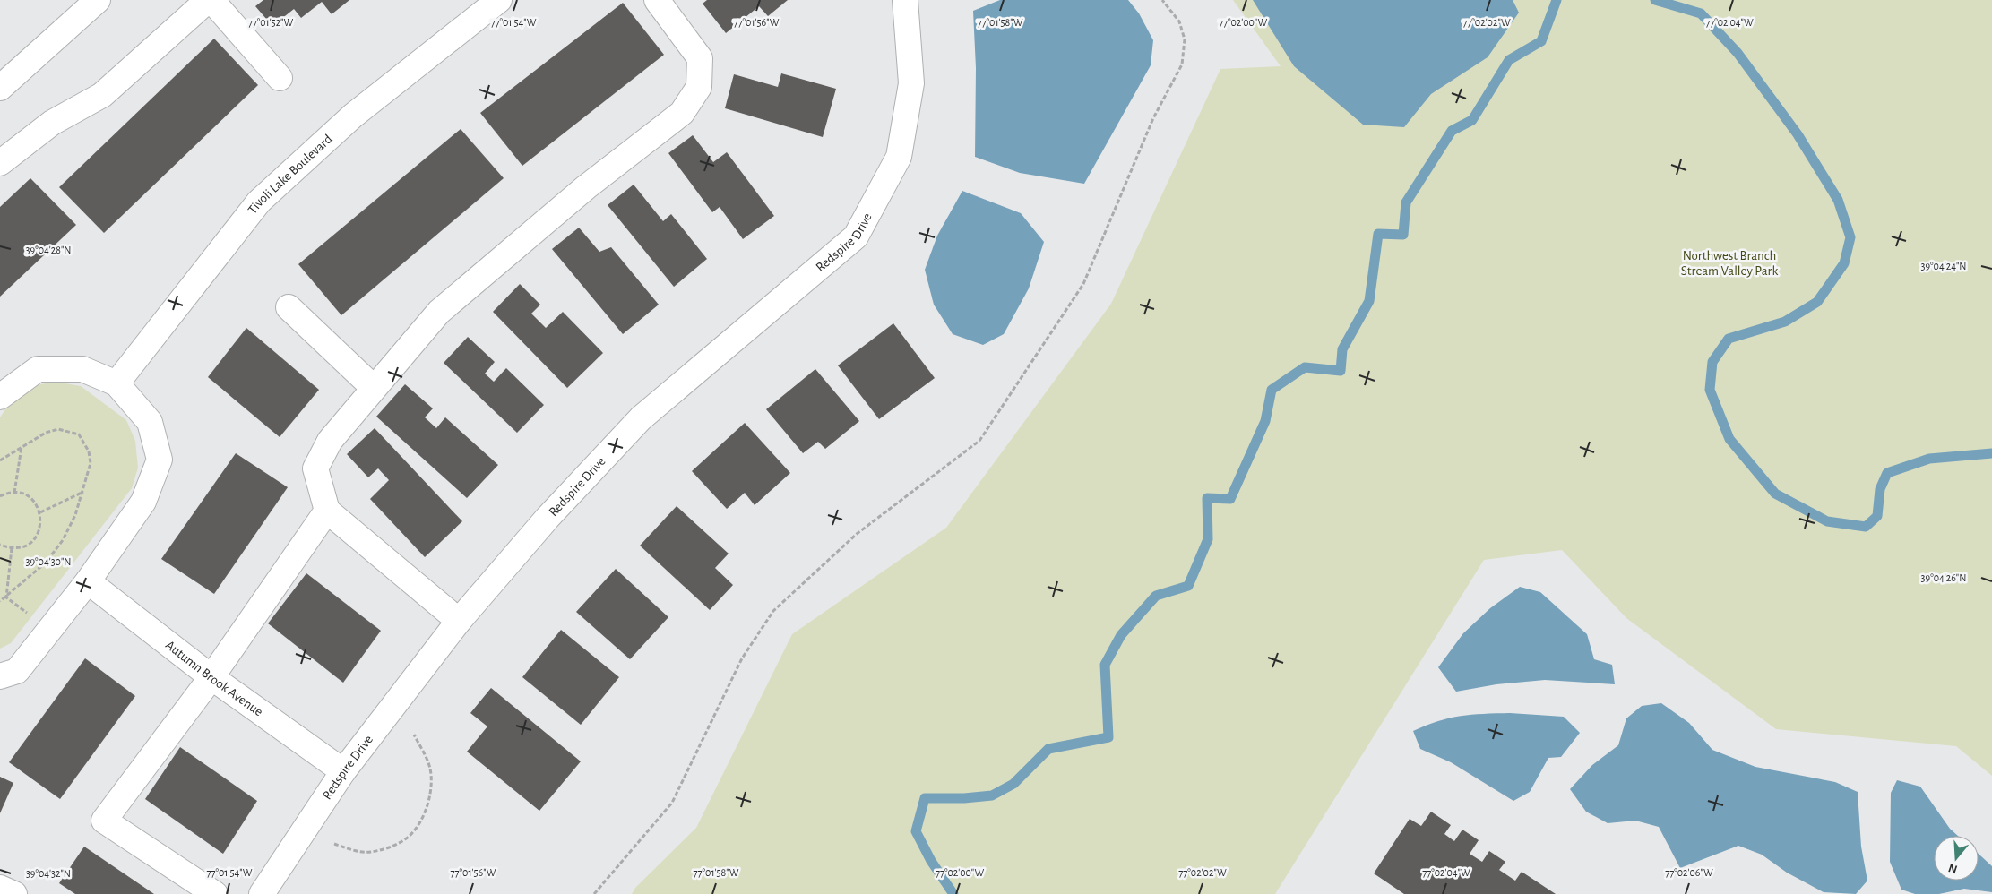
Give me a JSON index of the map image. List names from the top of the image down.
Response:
{
  "streets": {
    "street": ["Tivoli Lake Boulevard", "Redspire Drive", "Autumn Brook Avenue"]
  },
  "crossings": [
    ["Redspire Drive", "Autumn Brook Avenue"]
  ],
  "parks": ["Northwest Branch Stream Valley Park"],
  "north": "bottom",
  "coordinates": [
    "77°01'52\"W",
    "77°01'54\"W",
    "77°01'56\"W",
    "77°01'58\"W",
    "77°02'00\"W",
    "77°02'02\"W",
    "77°02'04\"W",
    "39°04'28\"N",
    "39°04'24\"N",
    "39°04'30\"N",
    "39°04'26\"N",
    "77°02'06\"W",
    "39°04'32\"N"
  ]
}
